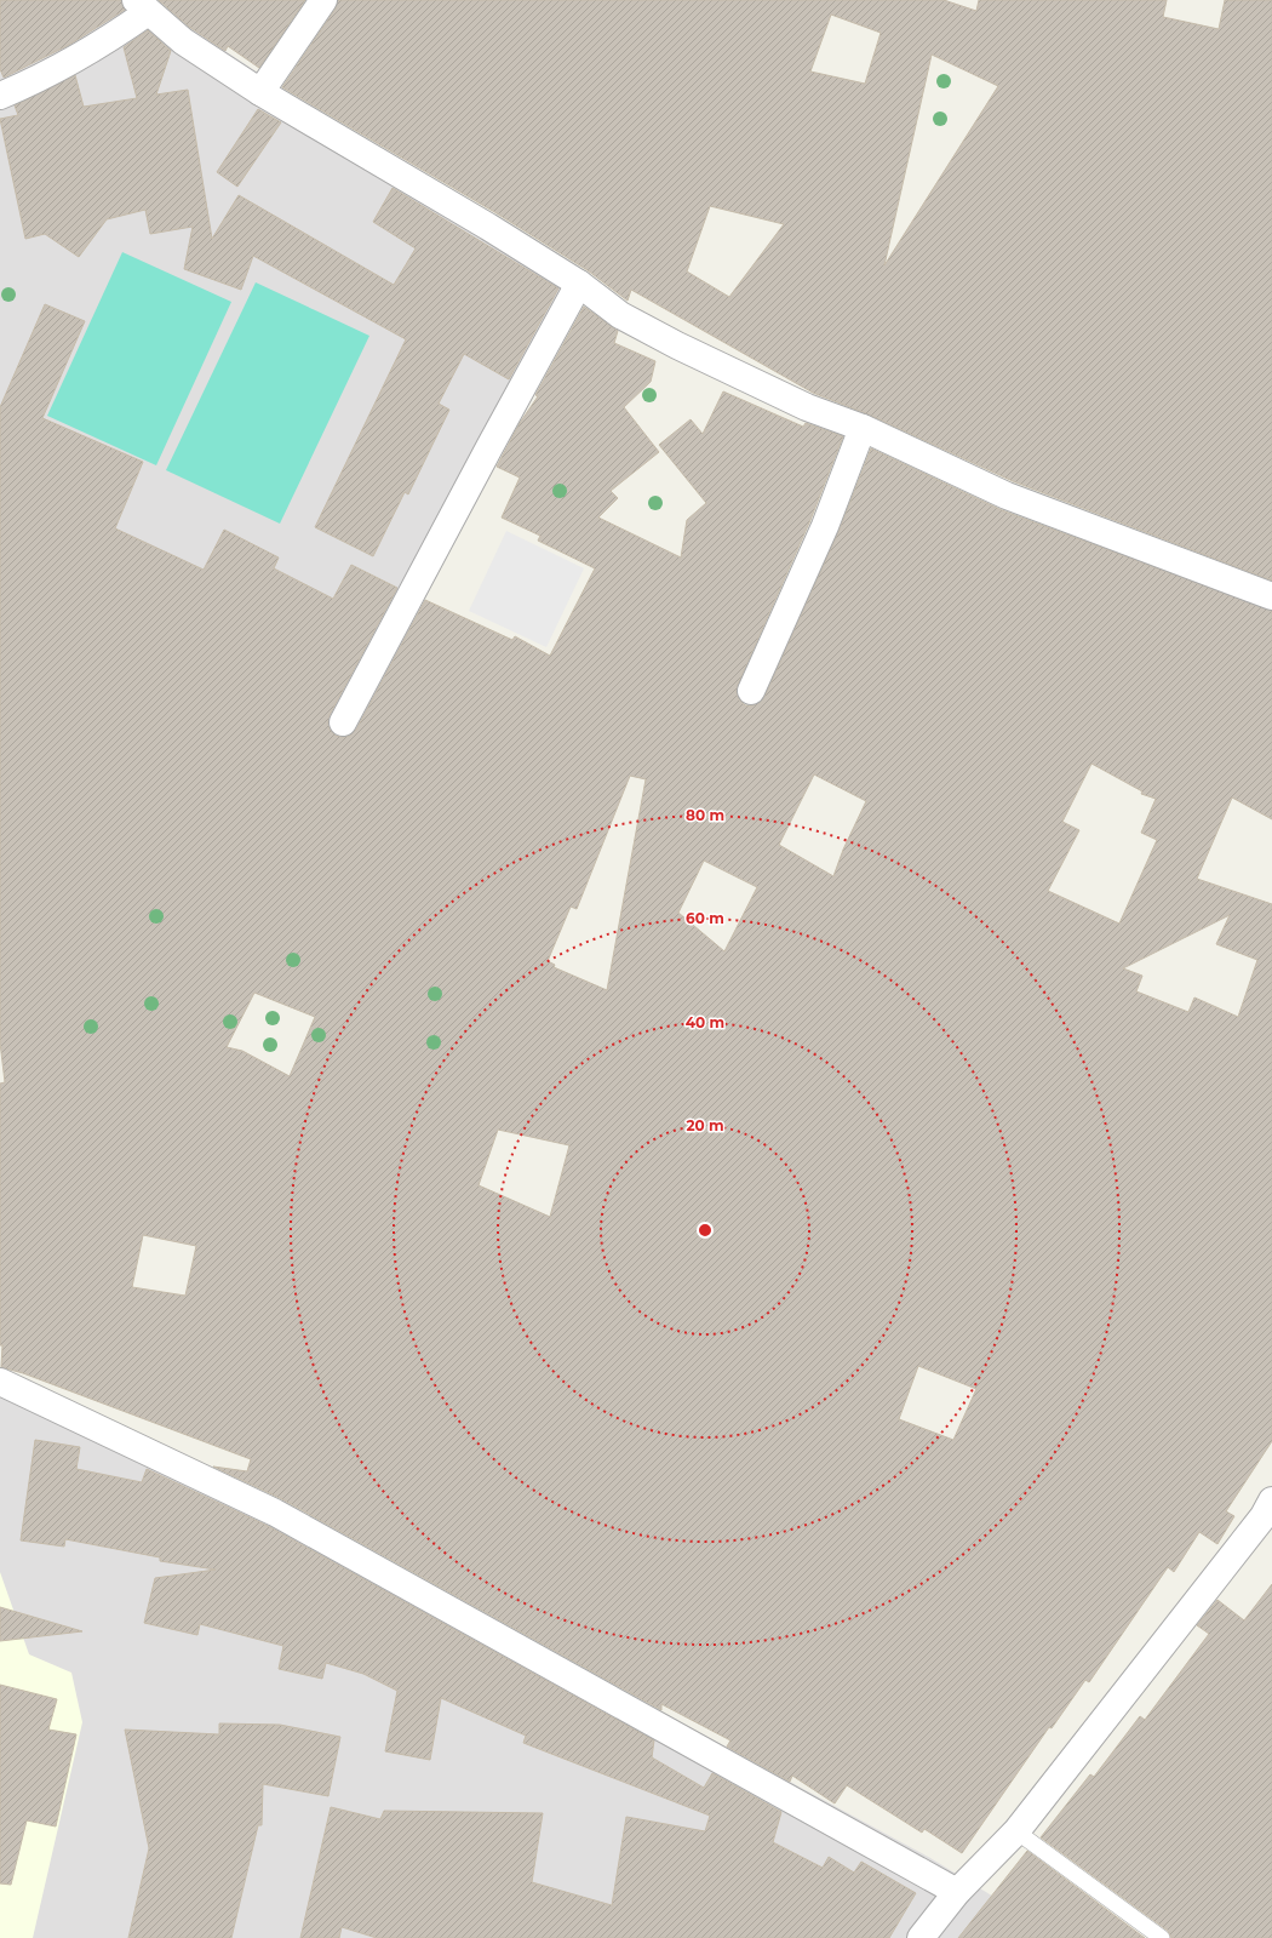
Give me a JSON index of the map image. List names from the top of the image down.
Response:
{
  "rings": [
    "80 m",
    "60 m",
    "40 m",
    "20 m"
  ]
}
